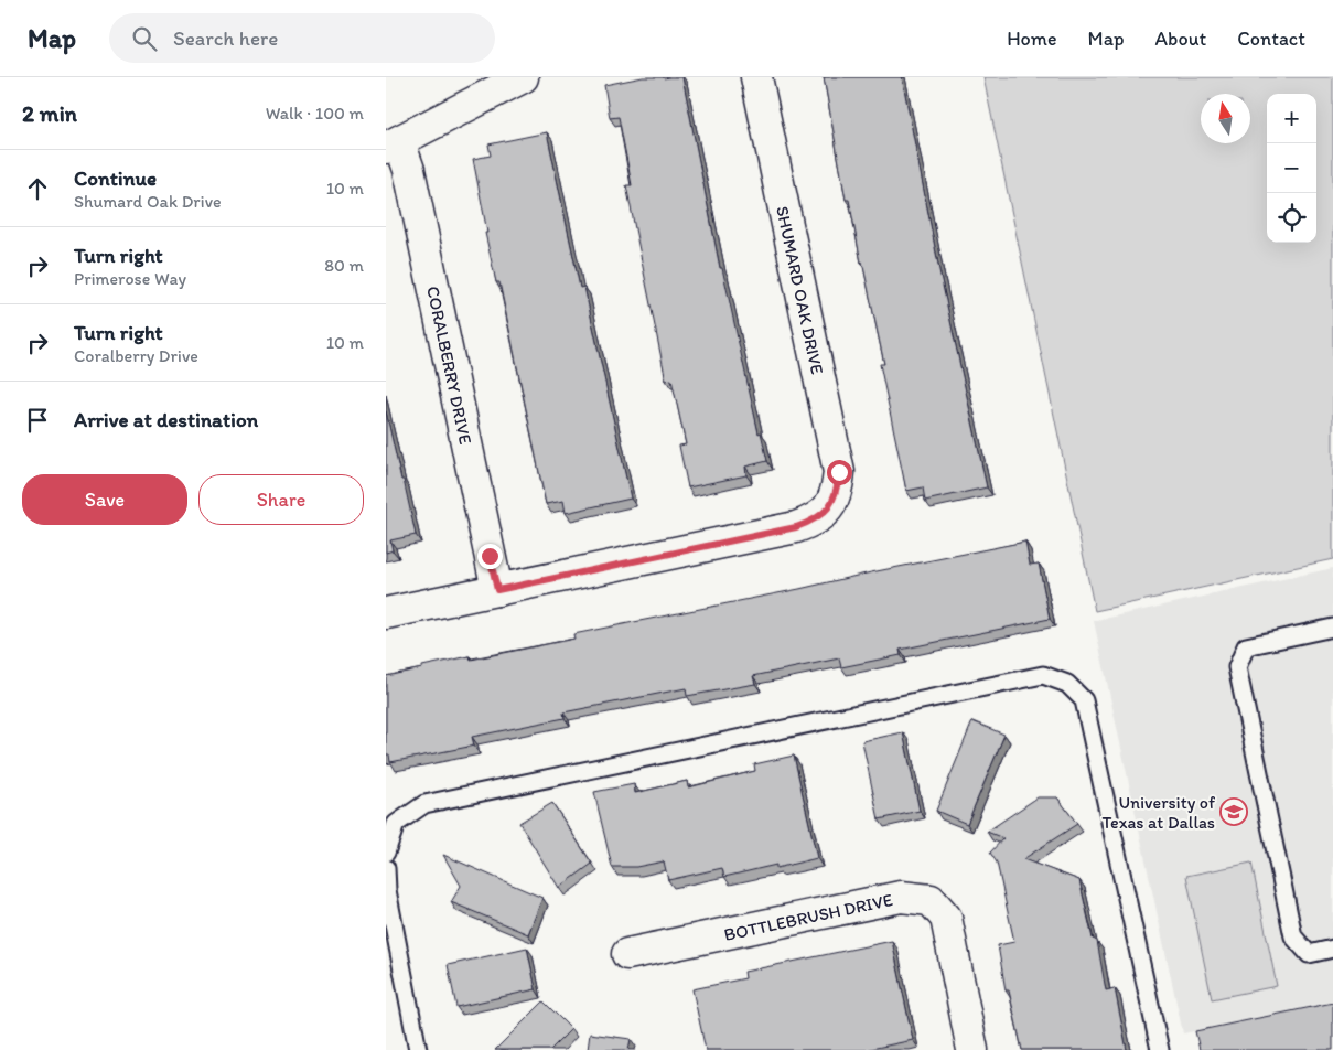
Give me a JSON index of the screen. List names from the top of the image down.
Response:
{
  "streets": {
    "street": ["SHUMARD OAK DRIVE", "CORALBERRY DRIVE", "BOTTLEBRUSH DRIVE"]
  },
  "crossings": [
    ["SHUMARD OAK DRIVE", "CORALBERRY DRIVE"]
  ],
  "places": {
    "school or university": ["University of Texas at Dallas"]
  },
  "north": "top",
  "page": {
    "header": "Map",
    "search": "Search here",
    "nav": [
      "Home",
      "Map",
      "About",
      "Contact"
    ],
    "heading": ["2 min", "Walk · 100 m"],
    "map_buttons": ["+", "−"],
    "list": [
      ["Continue", "Shumard Oak Drive", "10 m"],
      ["Turn right", "Primerose Way", "80 m"],
      ["Turn right", "Coralberry Drive", "10 m"],
      "Arrive at destination"
    ],
    "buttons": ["Save", "Share"]
  }
}
